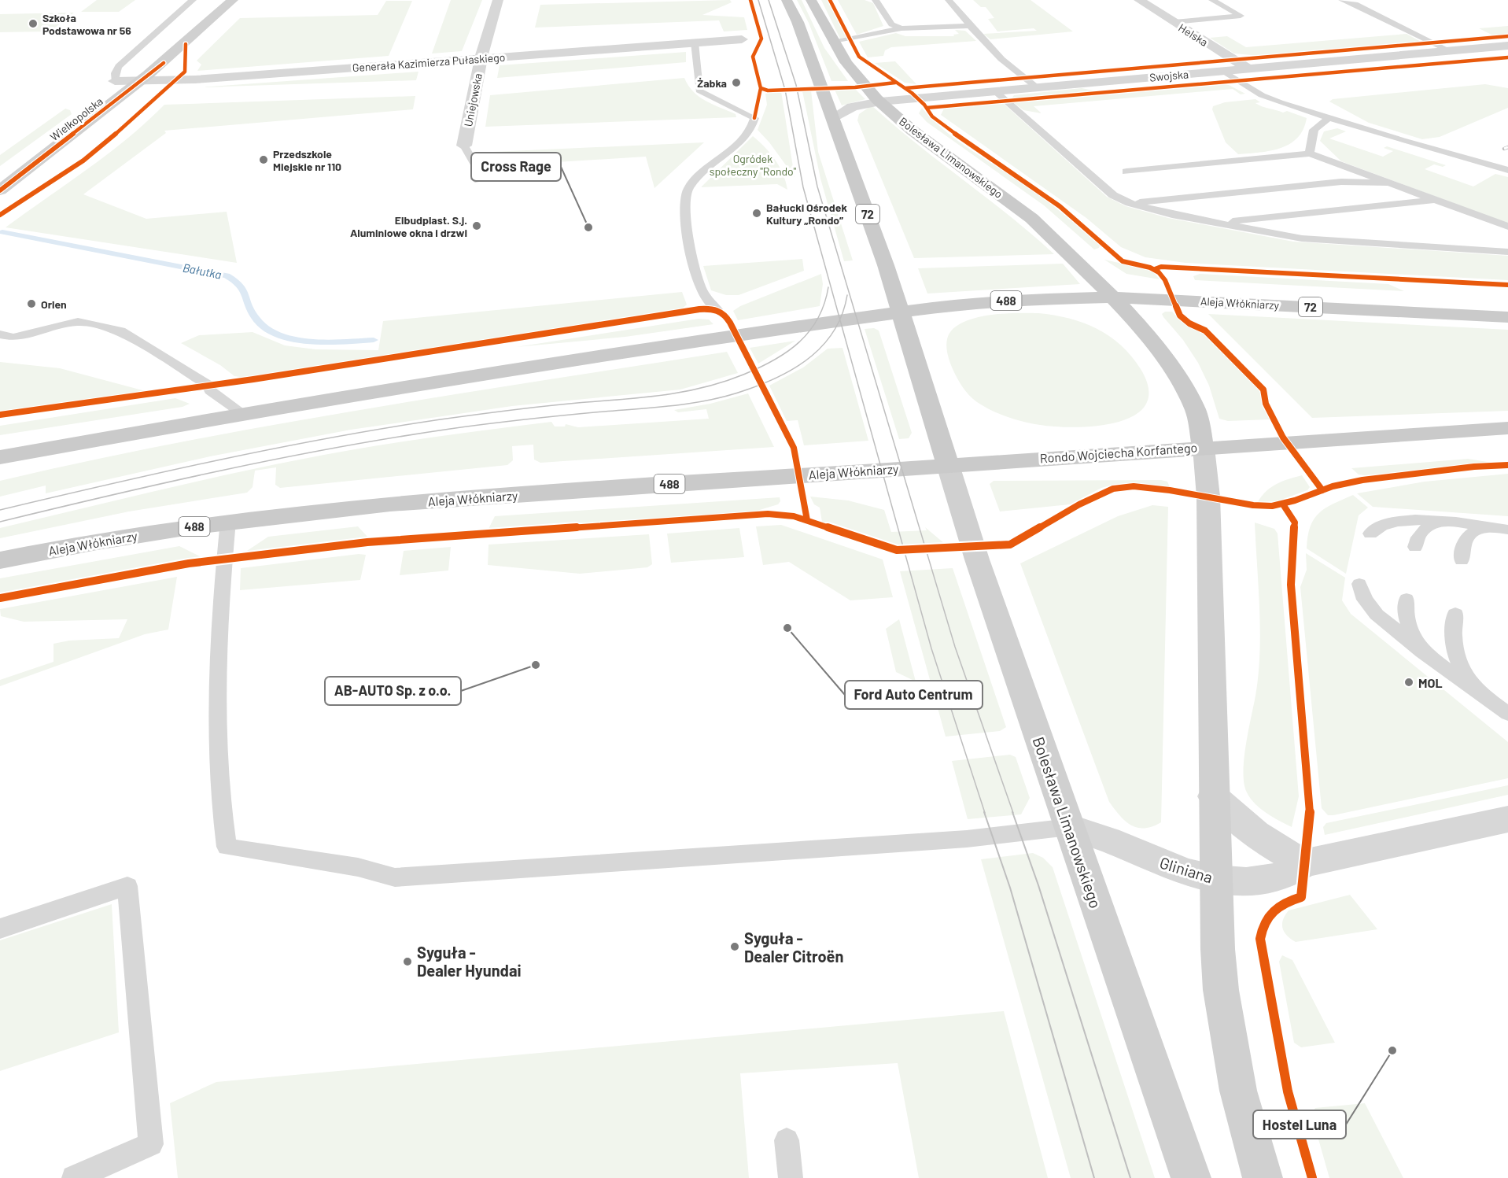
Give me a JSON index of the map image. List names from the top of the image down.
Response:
{
  "streets": {
    "main road": [
      "Bolesława Limanowskiego",
      "72",
      "488",
      "Aleja Włókniarzy",
      "Rondo Wojciecha Korfantego"
    ],
    "street": [
      "Helska",
      "Generała Kazimierza Pułaskiego",
      "Swojska",
      "Uniejowska",
      "Wielkopolska",
      "Gliniana"
    ]
  },
  "crossings": [
    ["Helska", "Swojska"],
    ["Generała Kazimierza Pułaskiego", "Uniejowska"],
    ["Generała Kazimierza Pułaskiego", "Wielkopolska"],
    ["Swojska", "Bolesława Limanowskiego"],
    ["Swojska", "72"],
    ["Bolesława Limanowskiego", "72"],
    ["Bolesława Limanowskiego", "488"],
    ["Bolesława Limanowskiego", "Aleja Włókniarzy"],
    ["Bolesława Limanowskiego", "Rondo Wojciecha Korfantego"],
    ["Bolesława Limanowskiego", "Gliniana"],
    ["72", "488"],
    ["72", "Aleja Włókniarzy"],
    ["72", "Rondo Wojciecha Korfantego"],
    ["488", "Aleja Włókniarzy"],
    ["488", "Rondo Wojciecha Korfantego"],
    ["Aleja Włókniarzy", "Rondo Wojciecha Korfantego"]
  ],
  "water": ["Bałutka"],
  "parks": ["Ogródek społeczny \"Rondo\""],
  "places": [
    "Szkoła Podstawowa nr 56",
    "Żabka",
    "Przedszkole Miejskie nr 110",
    "Bałucki Ośrodek Kultury „Rondo”",
    "Elbudplast. S.j. Aluminiowe okna i drzwi",
    "Cross Rage",
    "Orlen",
    "Ford Auto Centrum",
    "AB-AUTO Sp. z o.o.",
    "MOL",
    "Syguła - Dealer Citroën",
    "Syguła - Dealer Hyundai",
    "Hostel Luna"
  ]
}
